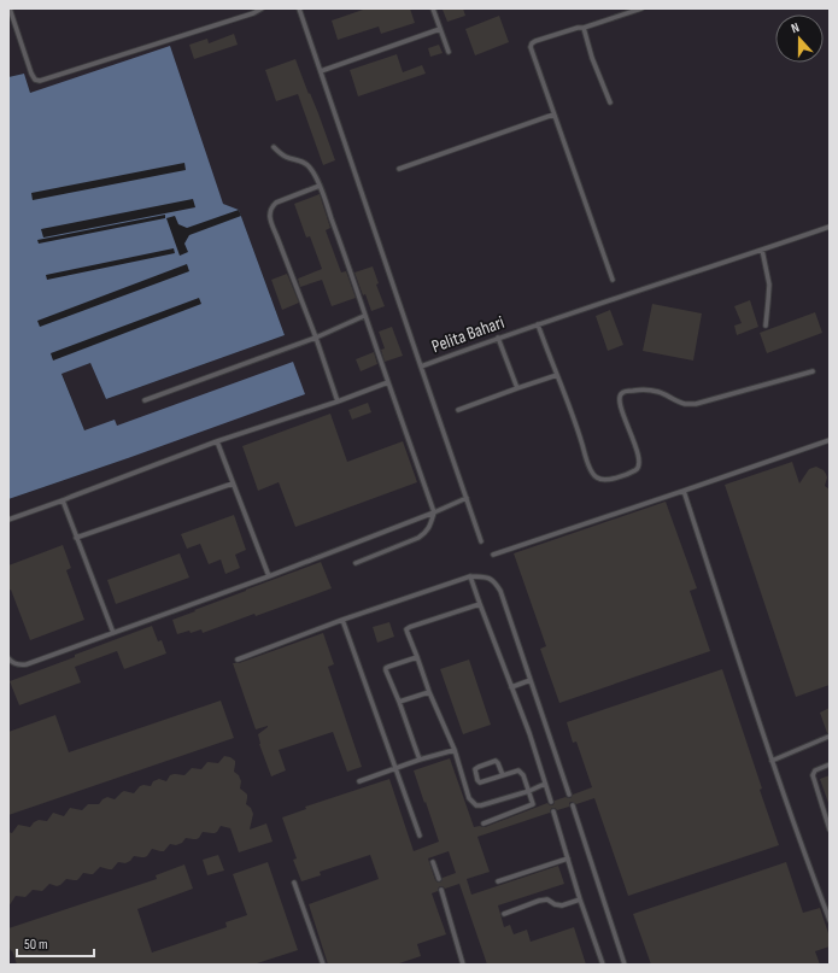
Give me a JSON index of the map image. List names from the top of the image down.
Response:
{
  "streets": {
    "lane": ["Pelita Bahari"]
  },
  "scale_bar": "50 m",
  "north": "top"
}
